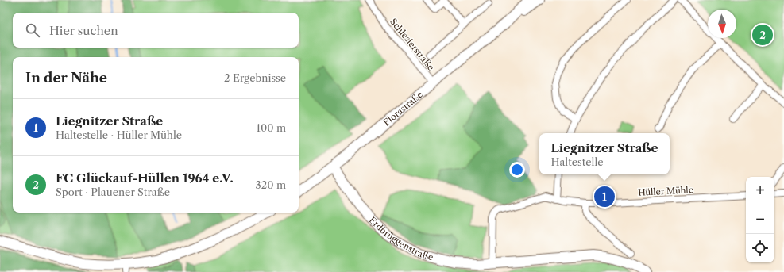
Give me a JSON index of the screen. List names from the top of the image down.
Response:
{
  "streets": {
    "main road": ["Florastraße", "Erdbrüggenstraße"],
    "street": ["Schlesierstraße", "Hüller Mühle"]
  },
  "crossings": [
    ["Schlesierstraße", "Florastraße"],
    ["Florastraße", "Erdbrüggenstraße"],
    ["Hüller Mühle", "Erdbrüggenstraße"]
  ],
  "north": "bottom",
  "page": {
    "search": "Hier suchen",
    "pins": ["2", "1"],
    "heading": ["In der Nähe", "2 Ergebnisse"],
    "list": [
      {
        "mark": "1",
        "name": "Liegnitzer Straße",
        "note": "Haltestelle · Hüller Mühle",
        "value": "100 m"
      },
      {
        "mark": "2",
        "name": "FC Glückauf-Hüllen 1964 e.V.",
        "note": "Sport · Plauener Straße",
        "value": "320 m"
      }
    ],
    "popup": ["Liegnitzer Straße", "Haltestelle"],
    "map_buttons": ["+", "−"]
  }
}
